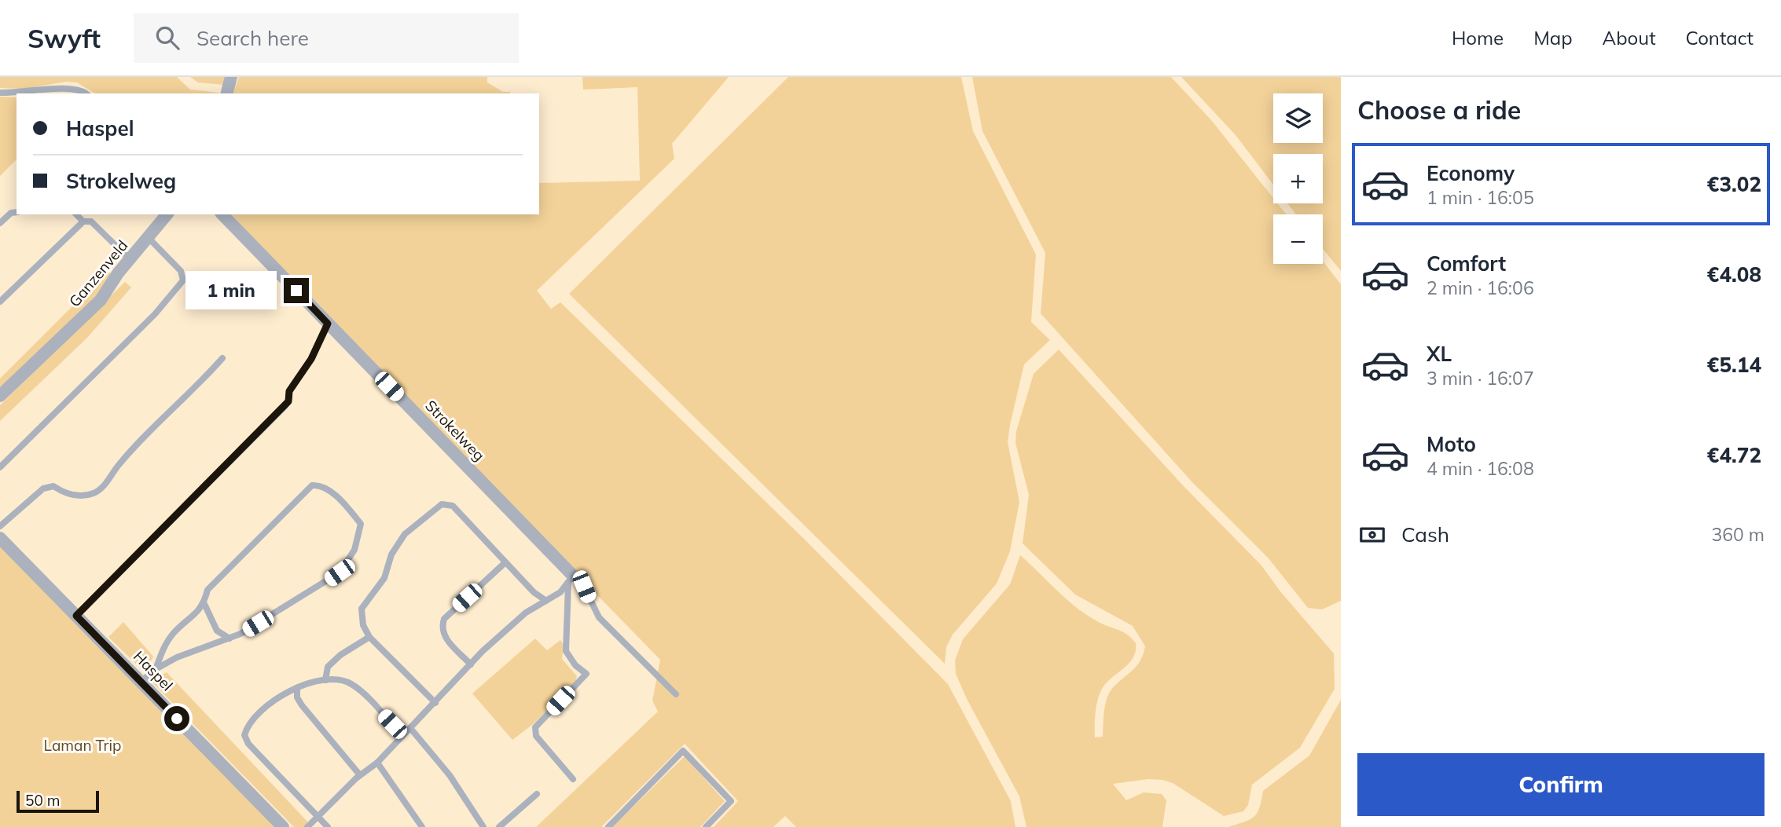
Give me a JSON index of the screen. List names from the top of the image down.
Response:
{
  "streets": {
    "street": ["Ganzenveld", "Strokelweg", "Haspel"]
  },
  "parks": ["Laman Trip"],
  "scale_bar": "50 m",
  "page": {
    "header": "Swyft",
    "search": "Search here",
    "nav": [
      "Home",
      "Map",
      "About",
      "Contact"
    ],
    "heading": "Choose a ride",
    "map_buttons": ["+", "−"],
    "banner": ["Haspel", "Strokelweg"],
    "list": [
      {
        "name": "Economy",
        "note": "1 min · 16:05",
        "value": "€3.02"
      },
      {
        "name": "Comfort",
        "note": "2 min · 16:06",
        "value": "€4.08"
      },
      {
        "name": "XL",
        "note": "3 min · 16:07",
        "value": "€5.14"
      },
      {
        "name": "Moto",
        "note": "4 min · 16:08",
        "value": "€4.72"
      }
    ],
    "bubble": "1 min",
    "pay": ["Cash", "360 m"],
    "buttons": "Confirm",
    "scale": "50 m"
  }
}
